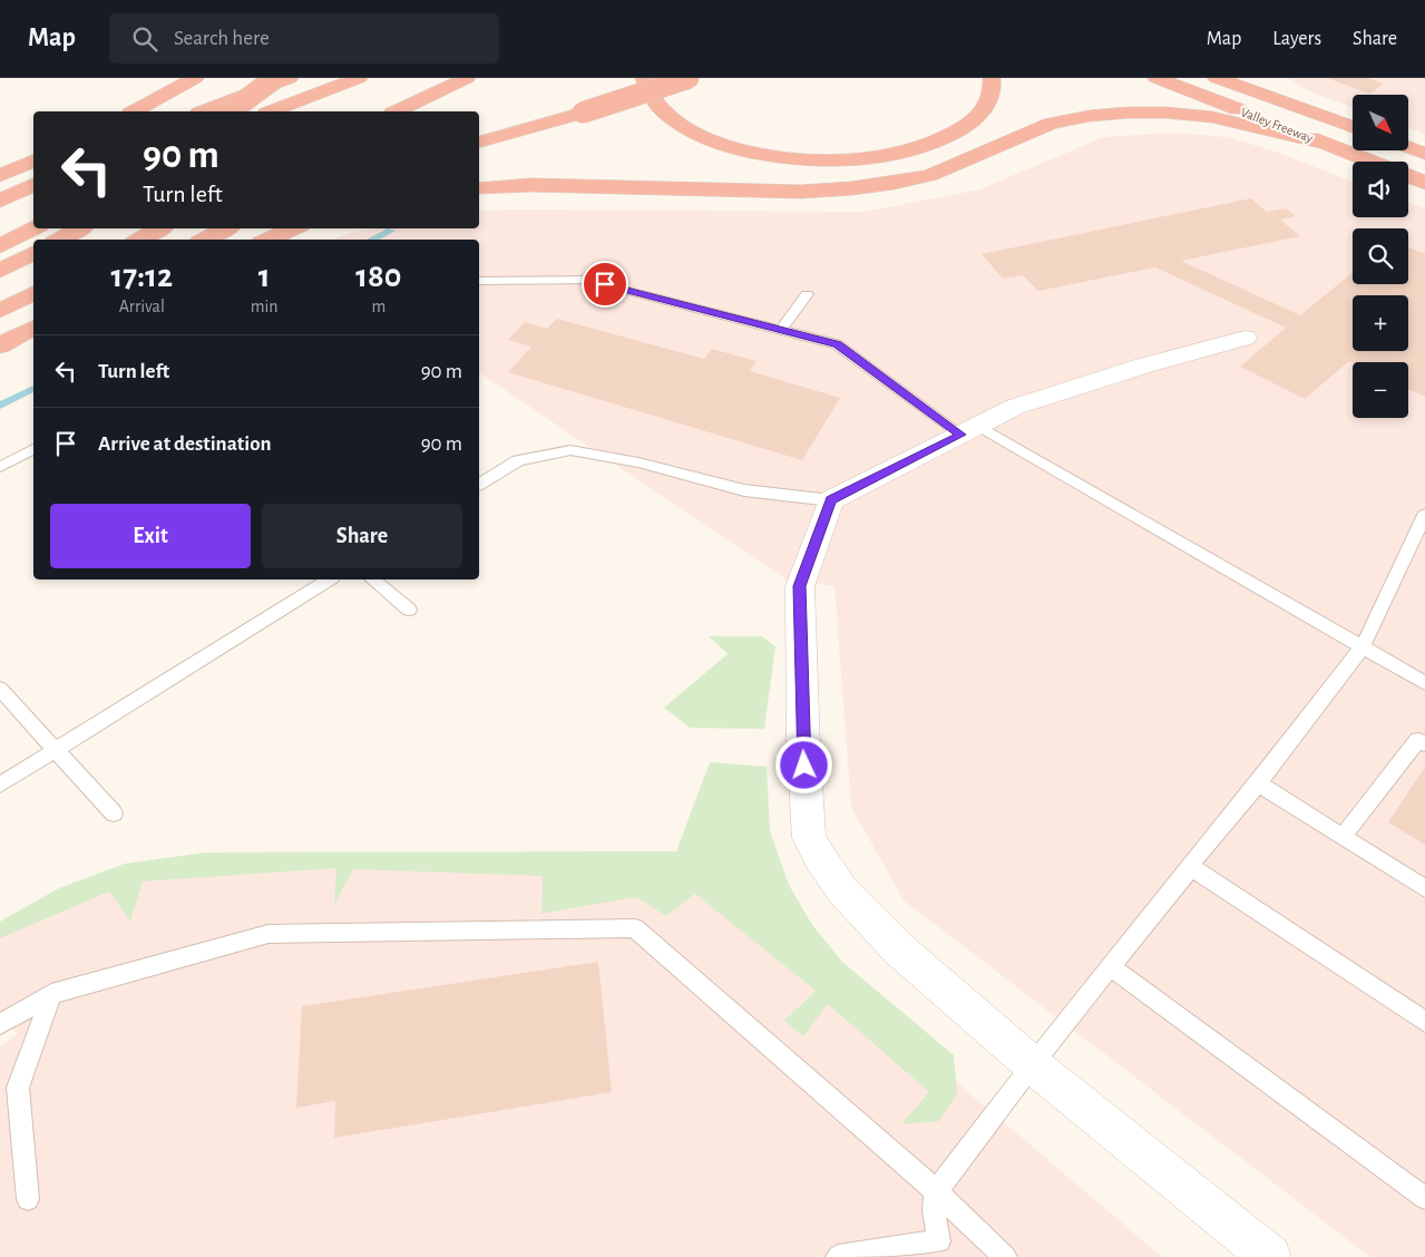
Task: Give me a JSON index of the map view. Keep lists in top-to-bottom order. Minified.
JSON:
{"streets":{"highway":["Valley Freeway"]},"north":"bottom right","page":{"header":"Map","search":"Search here","nav":["Map","Layers","Share"],"map_buttons":["+","−"],"turn":["90 m","Turn left"],"eta":["17:12","Arrival","1","min","180","m"],"list":[{"name":"Turn left","value":"90 m"},{"name":"Arrive at destination","value":"90 m"}],"buttons":["Exit","Share"]}}
